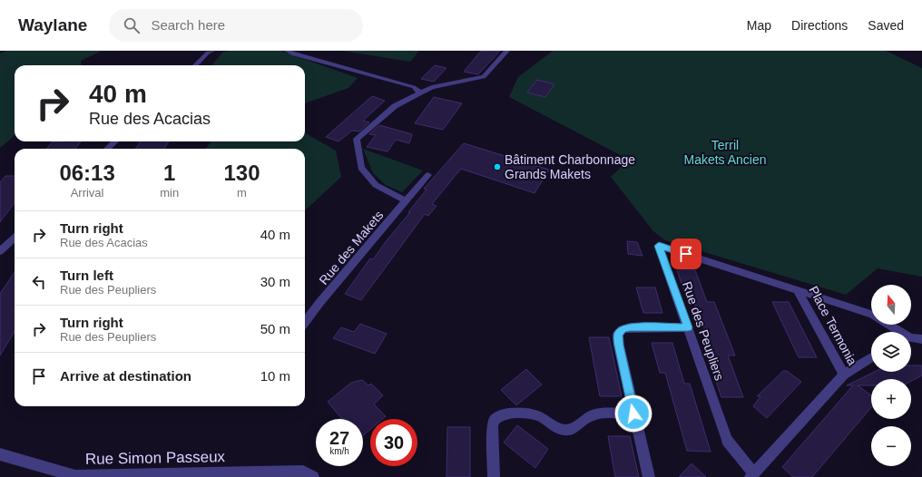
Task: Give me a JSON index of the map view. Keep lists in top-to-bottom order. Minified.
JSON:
{"streets":{"street":["Rue des Makets","Place Termonia","Rue des Peupliers","Rue Simon Passeux"]},"crossings":[["Place Termonia","Rue des Peupliers"]],"parks":["Terril Makets Ancien"],"places":["Bâtiment Charbonnage Grands Makets"],"north":"top","page":{"header":"Waylane","search":"Search here","nav":["Map","Directions","Saved"],"turn":["40 m","Rue des Acacias"],"eta":["06:13","Arrival","1","min","130","m"],"list":[{"name":"Turn right","note":"Rue des Acacias","value":"40 m"},{"name":"Turn left","note":"Rue des Peupliers","value":"30 m"},{"name":"Turn right","note":"Rue des Peupliers","value":"50 m"},{"name":"Arrive at destination","value":"10 m"}],"map_buttons":["+","−"],"speed":"27 km/h","limit":"30"}}
